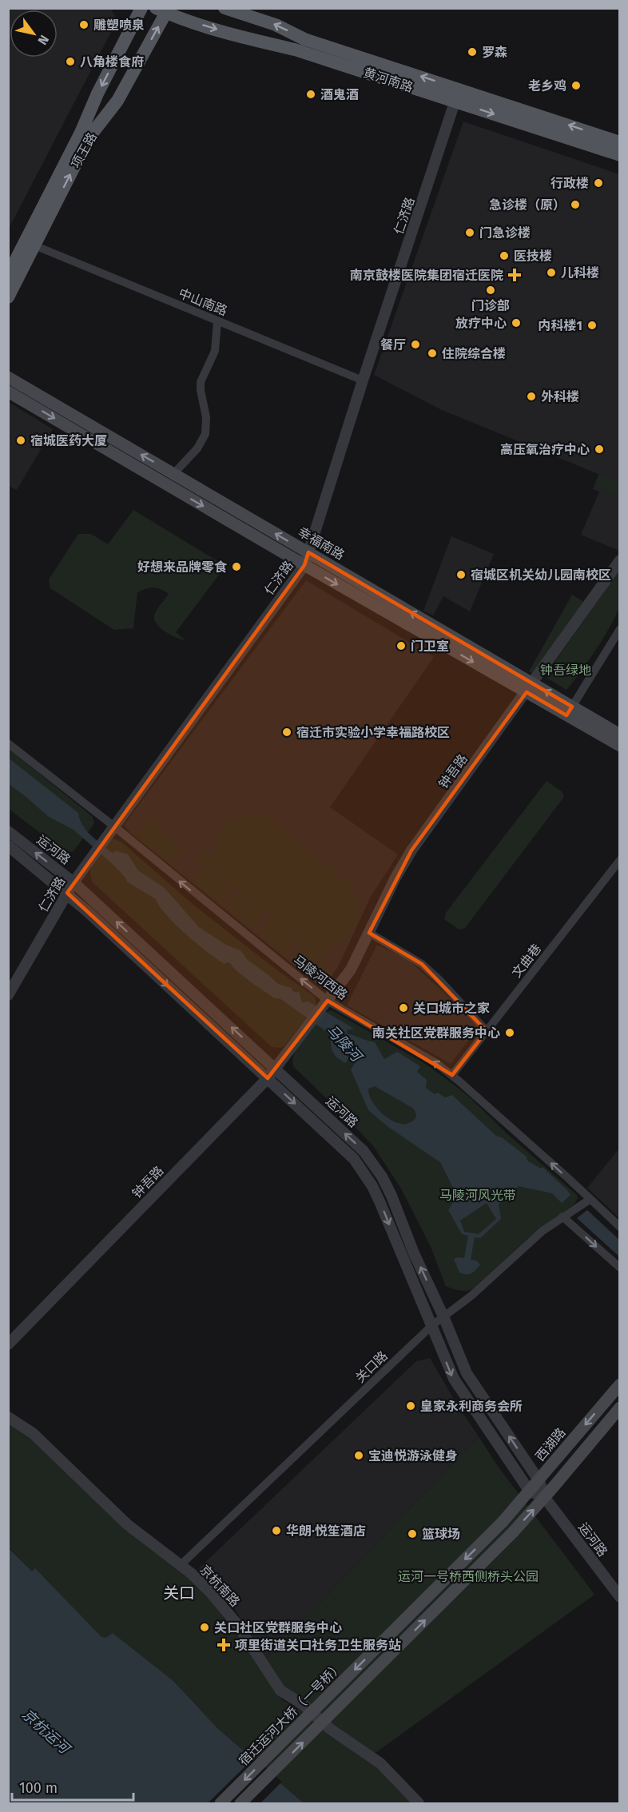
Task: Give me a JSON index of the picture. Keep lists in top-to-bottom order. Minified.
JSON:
{"streets":{"main road":["黄河南路","项王路","幸福南路","西湖路","宿迁运河大桥（一号桥）"],"street":["仁济路","中山南路","钟吾路","运河路","文曲巷","马陵河西路","关口路","京杭南路"]},"crossings":[["黄河南路","项王路"],["黄河南路","仁济路"],["项王路","中山南路"],["仁济路","中山南路"],["仁济路","幸福南路"],["仁济路","运河路"],["仁济路","马陵河西路"],["幸福南路","钟吾路"],["钟吾路","运河路"],["钟吾路","马陵河西路"],["运河路","关口路"],["运河路","西湖路"],["文曲巷","马陵河西路"],["马陵河西路","关口路"],["关口路","京杭南路"],["西湖路","宿迁运河大桥（一号桥）"]],"one_way":["马陵河西路"],"districts":["关口"],"water":["马陵河","京杭运河"],"parks":["钟吾绿地","马陵河风光带","运河一号桥西侧桥头公园"],"places":{"other":["雕塑喷泉","罗森","八角楼食府","老乡鸡","酒鬼酒","行政楼","急诊楼（原）","门急诊楼","医技楼","儿科楼","门诊部","放疗中心","内科楼1","餐厅","住院综合楼","外科楼","宿城医药大厦","高压氧治疗中心","好想来品牌零食","宿城区机关幼儿园南校区","门卫室","宿迁市实验小学幸福路校区","关口城市之家","南关社区党群服务中心","皇家永利商务会所","宝迪悦游泳健身","华朗·悦笙酒店","篮球场","关口社区党群服务中心"],"health":["南京鼓楼医院集团宿迁医院","项里街道关口社务卫生服务站"]},"scale_bar":"100 m","north":"bottom right"}
